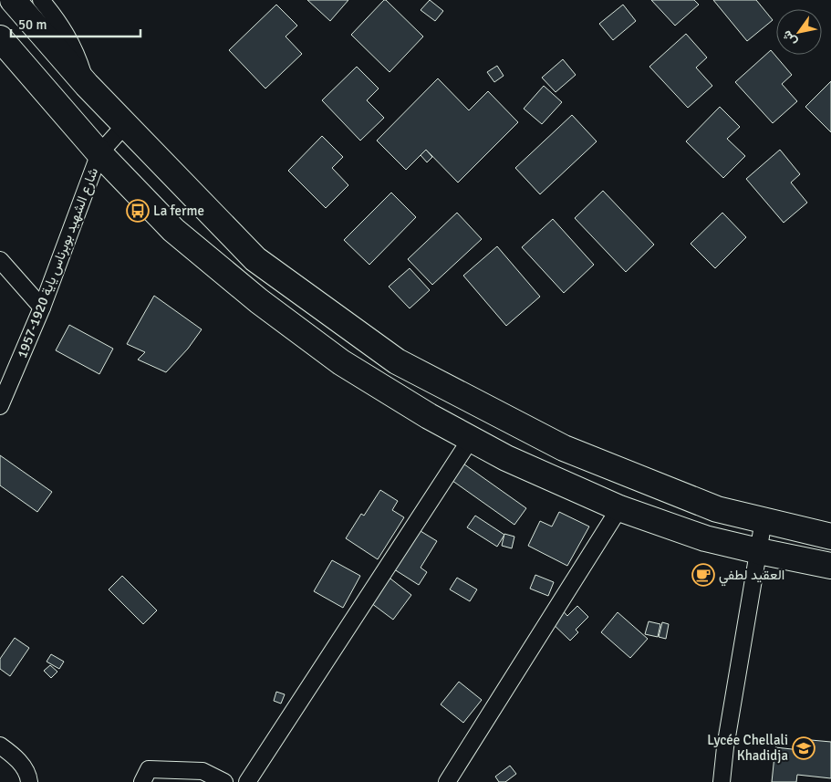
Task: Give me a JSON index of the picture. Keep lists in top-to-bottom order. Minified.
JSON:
{"streets":{"street":["شارع الشهيد بوبرناس ياية 1920-1957"]},"places":{"bus stop":["La ferme"],"cafe":["العقيد لطفي"],"school or university":["Lycée Chellali Khadidja"]},"scale_bar":"50 m","north":"bottom left"}
